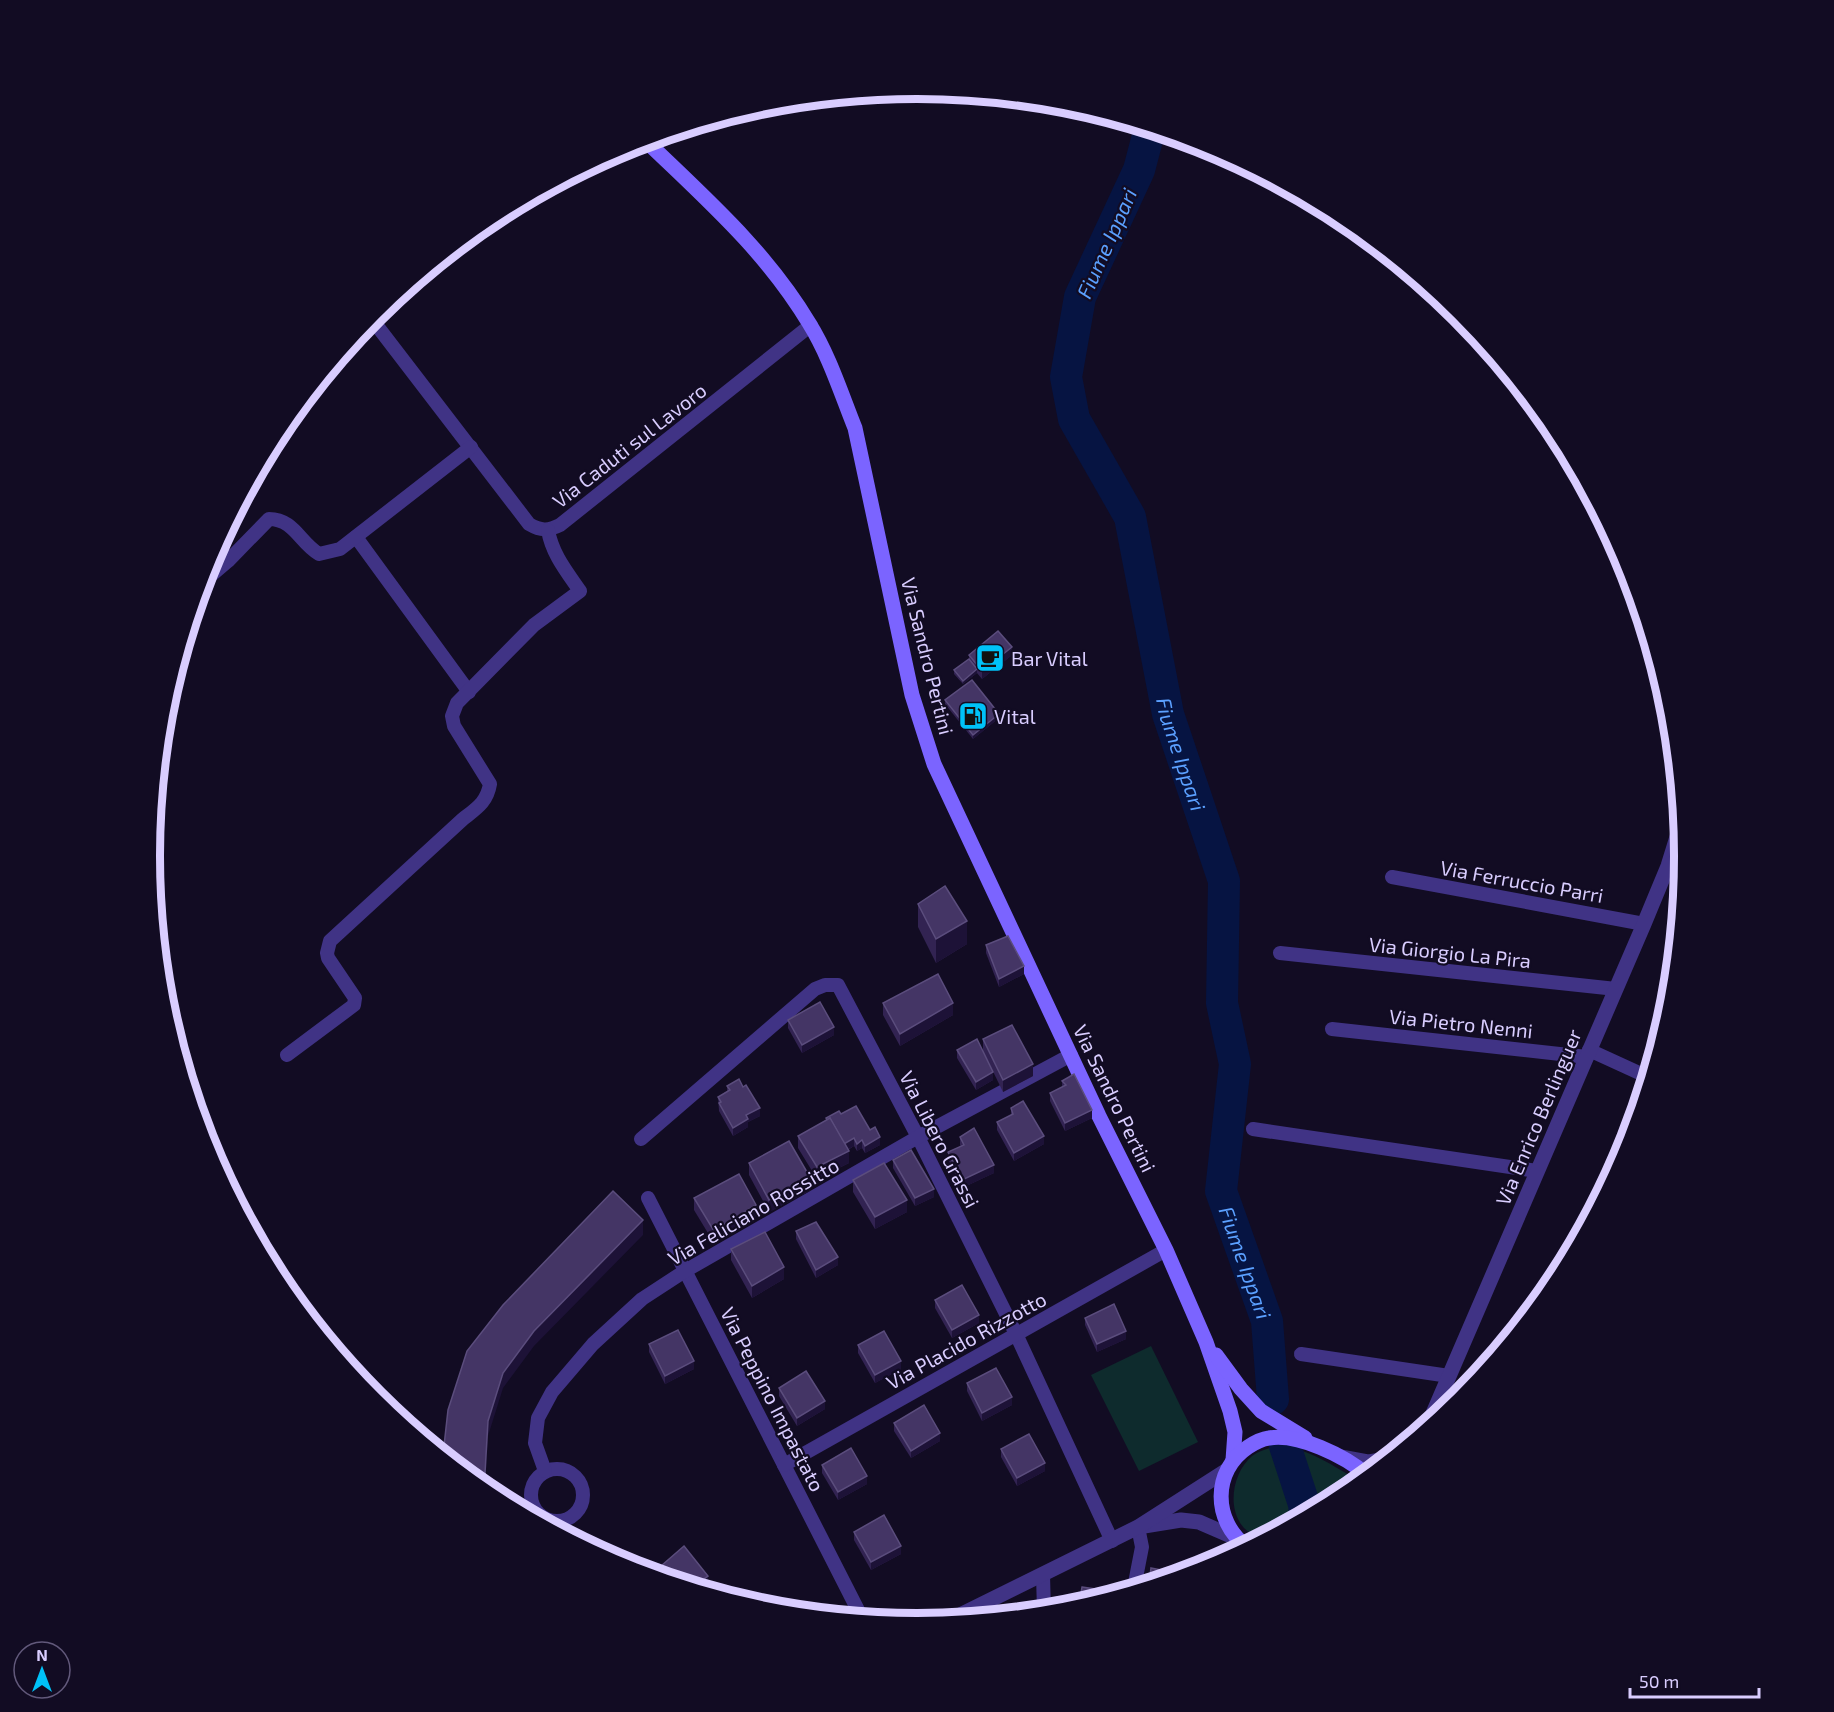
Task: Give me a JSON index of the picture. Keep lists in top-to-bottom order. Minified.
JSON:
{"streets":{"main road":["Via Sandro Pertini"],"street":["Via Caduti sul Lavoro","Via Ferruccio Parri","Via Giorgio La Pira","Via Pietro Nenni","Via Enrico Berlinguer","Via Libero Grassi","Via Feliciano Rossitto","Via Placido Rizzotto","Via Peppino Impastato"]},"crossings":[["Via Caduti sul Lavoro","Via Sandro Pertini"],["Via Sandro Pertini","Via Feliciano Rossitto"],["Via Sandro Pertini","Via Placido Rizzotto"],["Via Ferruccio Parri","Via Enrico Berlinguer"],["Via Giorgio La Pira","Via Enrico Berlinguer"],["Via Pietro Nenni","Via Enrico Berlinguer"],["Via Libero Grassi","Via Feliciano Rossitto"],["Via Libero Grassi","Via Placido Rizzotto"],["Via Feliciano Rossitto","Via Peppino Impastato"],["Via Placido Rizzotto","Via Peppino Impastato"]],"water":["Fiume Ippari"],"places":{"cafe":["Bar Vital"],"fuel station":["Vital"]},"scale_bar":"50 m","north":"top"}
